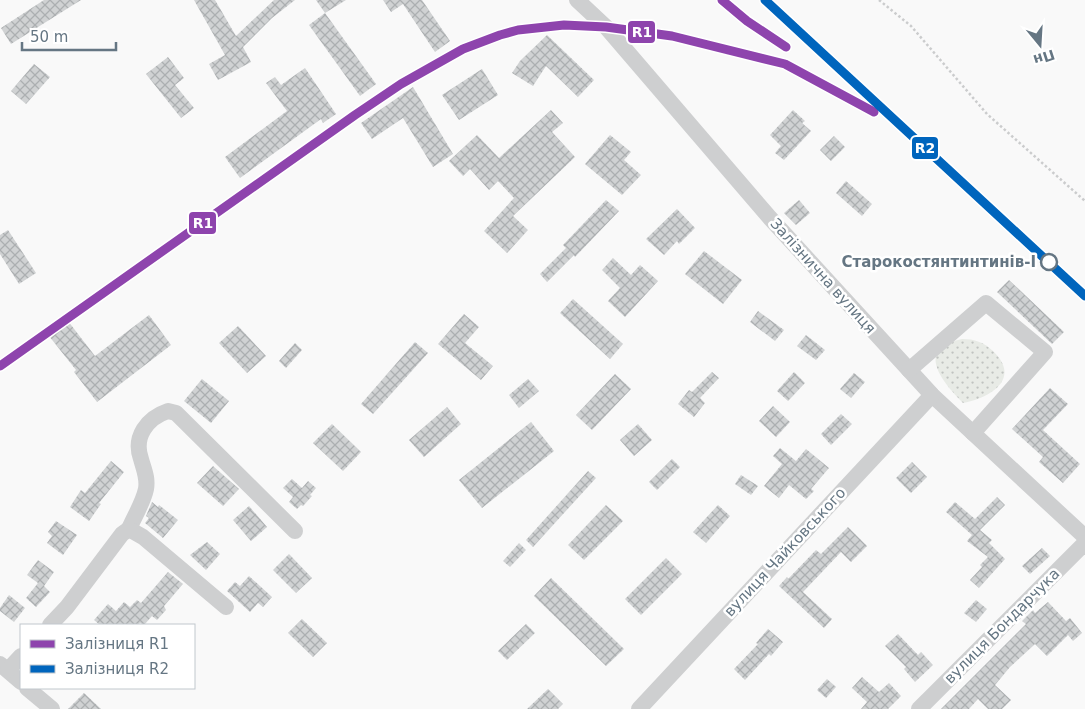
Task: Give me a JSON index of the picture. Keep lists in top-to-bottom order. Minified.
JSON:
{"streets":{"street":["Залізнична вулиця","вулиця Чайковського","вулиця Бондарчука"]},"crossings":[["Залізнична вулиця","вулиця Чайковського"]],"places":["Старокостянтинтинів-І"],"lines":["rail line R1","rail line R2"],"legend":["Залізниця R1","Залізниця R2"],"scale_bar":"50 m","north":"bottom"}
